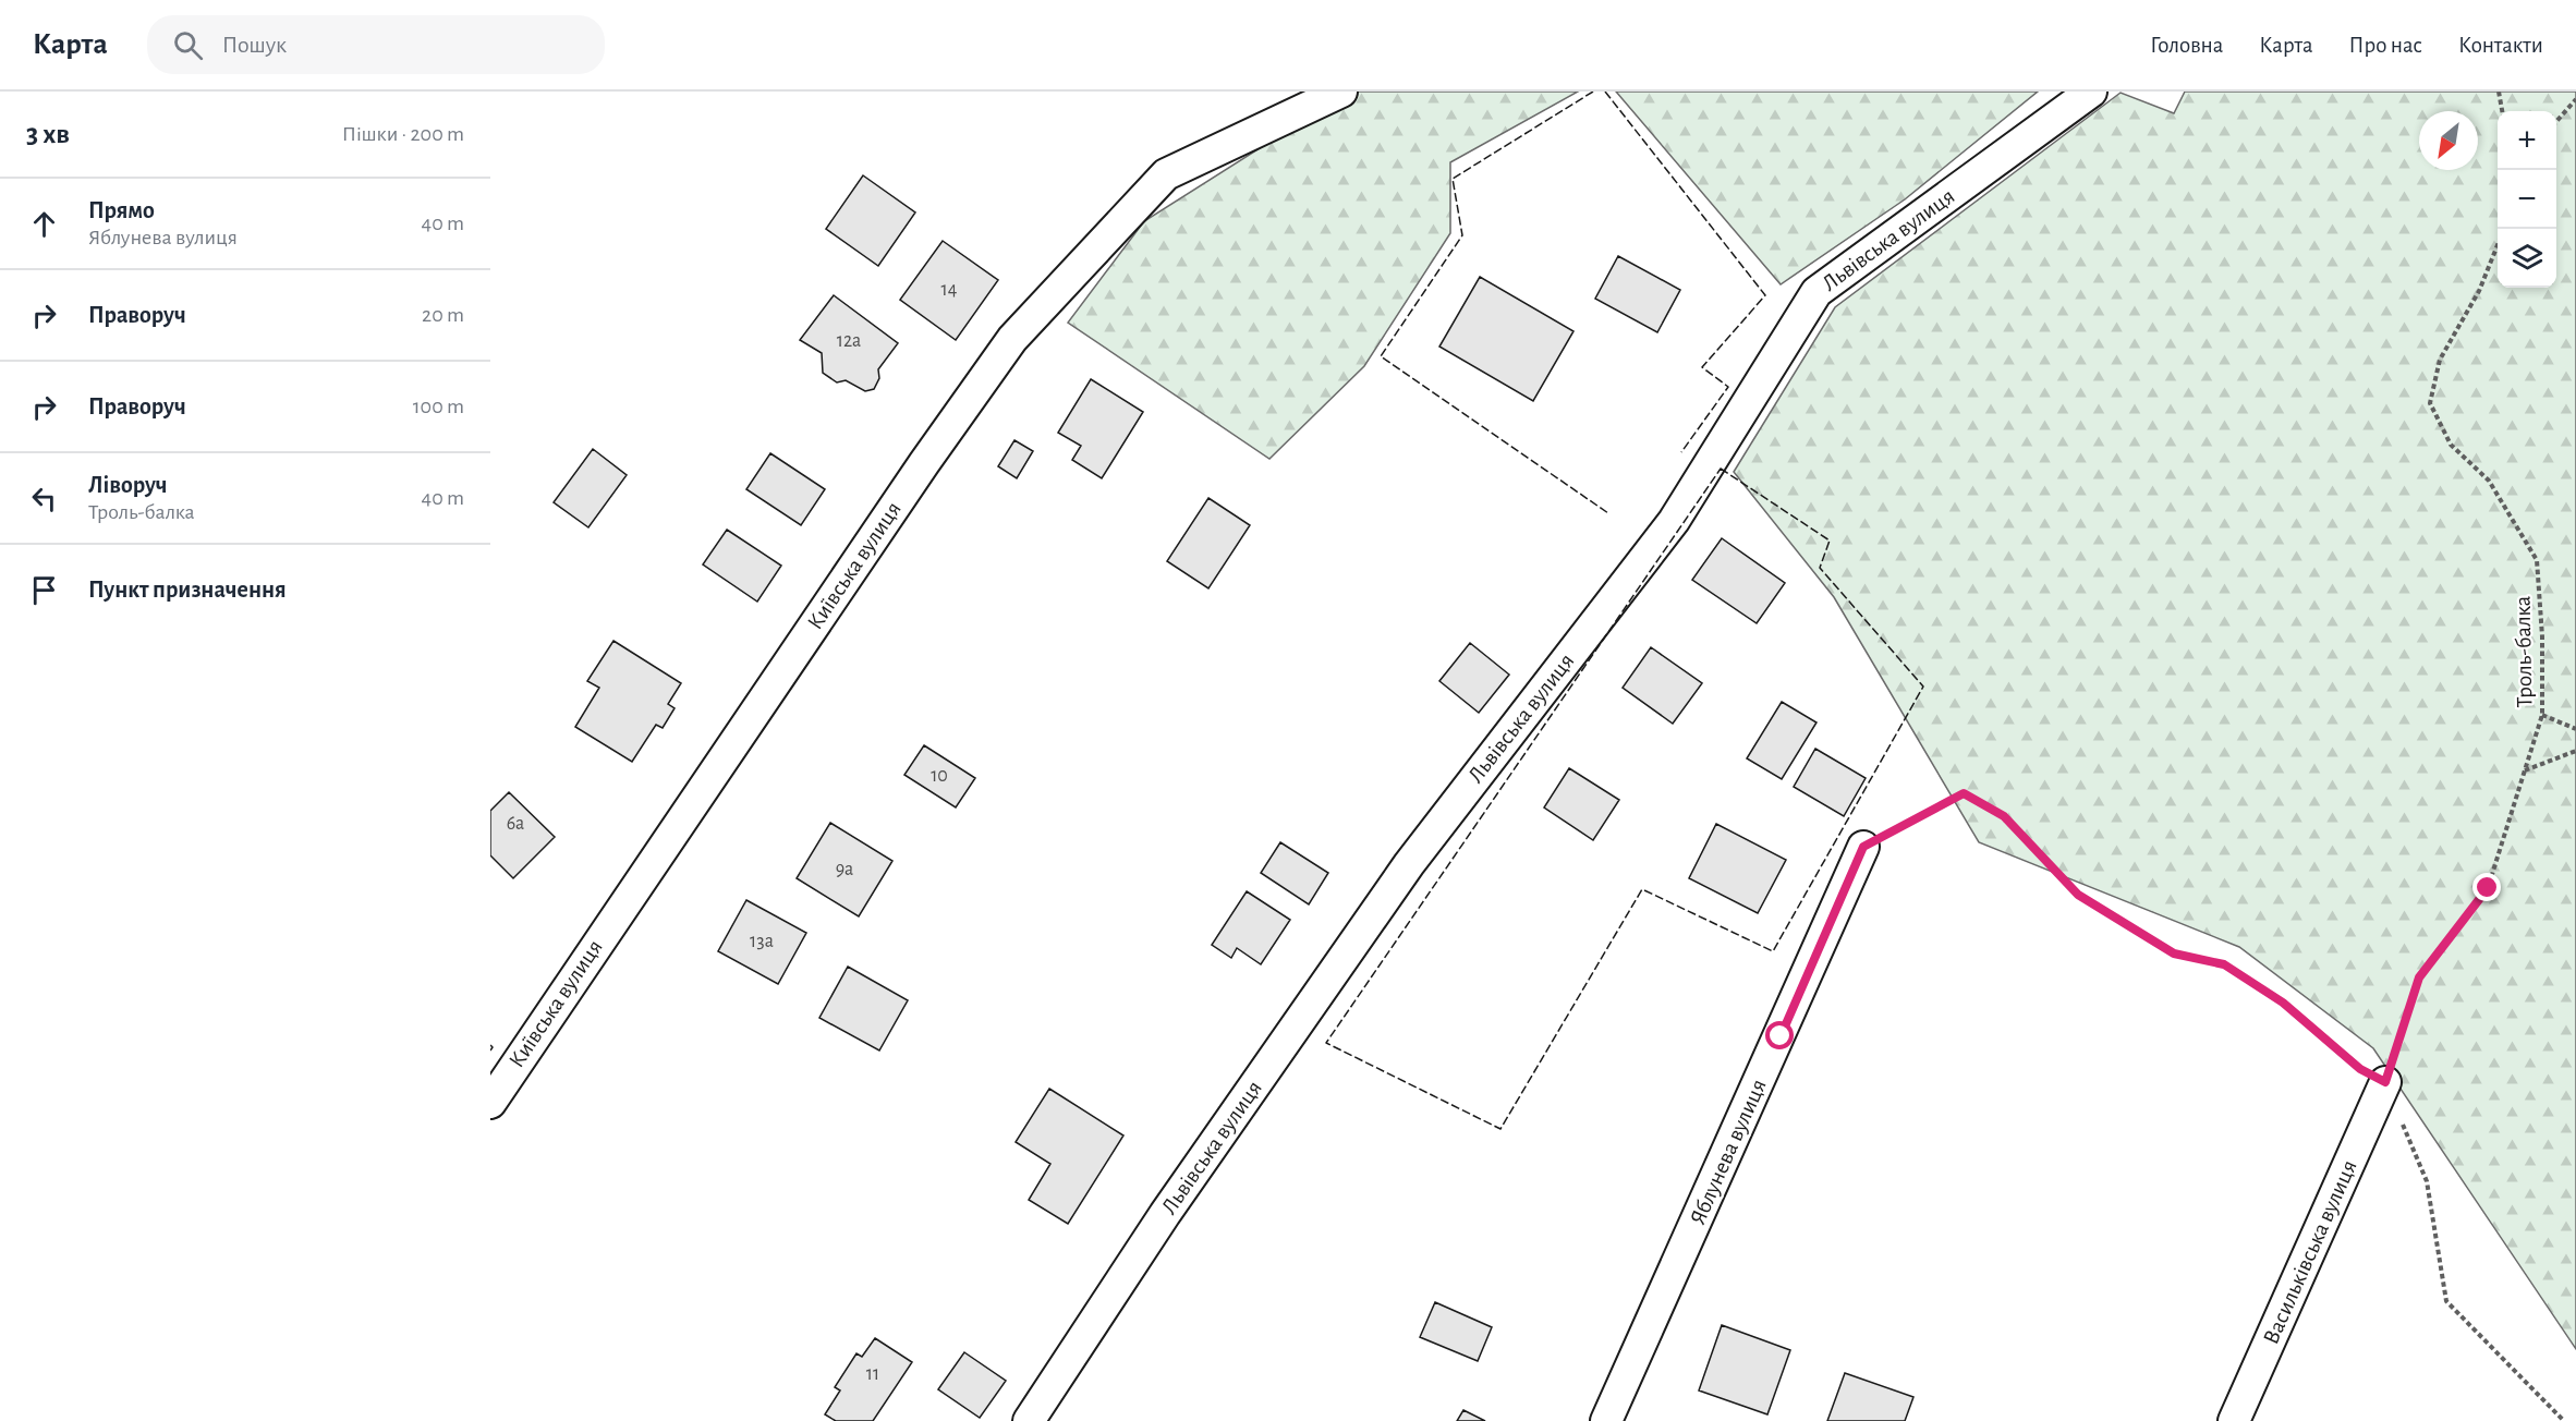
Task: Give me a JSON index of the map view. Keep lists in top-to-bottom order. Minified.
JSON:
{"streets":{"street":["Львівська вулиця","Київська вулиця","Яблунева вулиця","Васильківська вулиця"],"path":["Троль-балка"]},"crossings":[["Троль-балка","Васильківська вулиця"]],"house_numbers":["14","12а","10","6а","9а","13а","11"],"north":"bottom left","page":{"header":"Карта","search":"Пошук","nav":["Головна","Карта","Про нас","Контакти"],"heading":["3 хв","Пішки · 200 m"],"map_buttons":["+","−"],"list":[["Прямо","Яблунева вулиця","40 m"],["Праворуч","20 m"],["Праворуч","100 m"],["Ліворуч","Троль-балка","40 m"],"Пункт призначення"]}}
